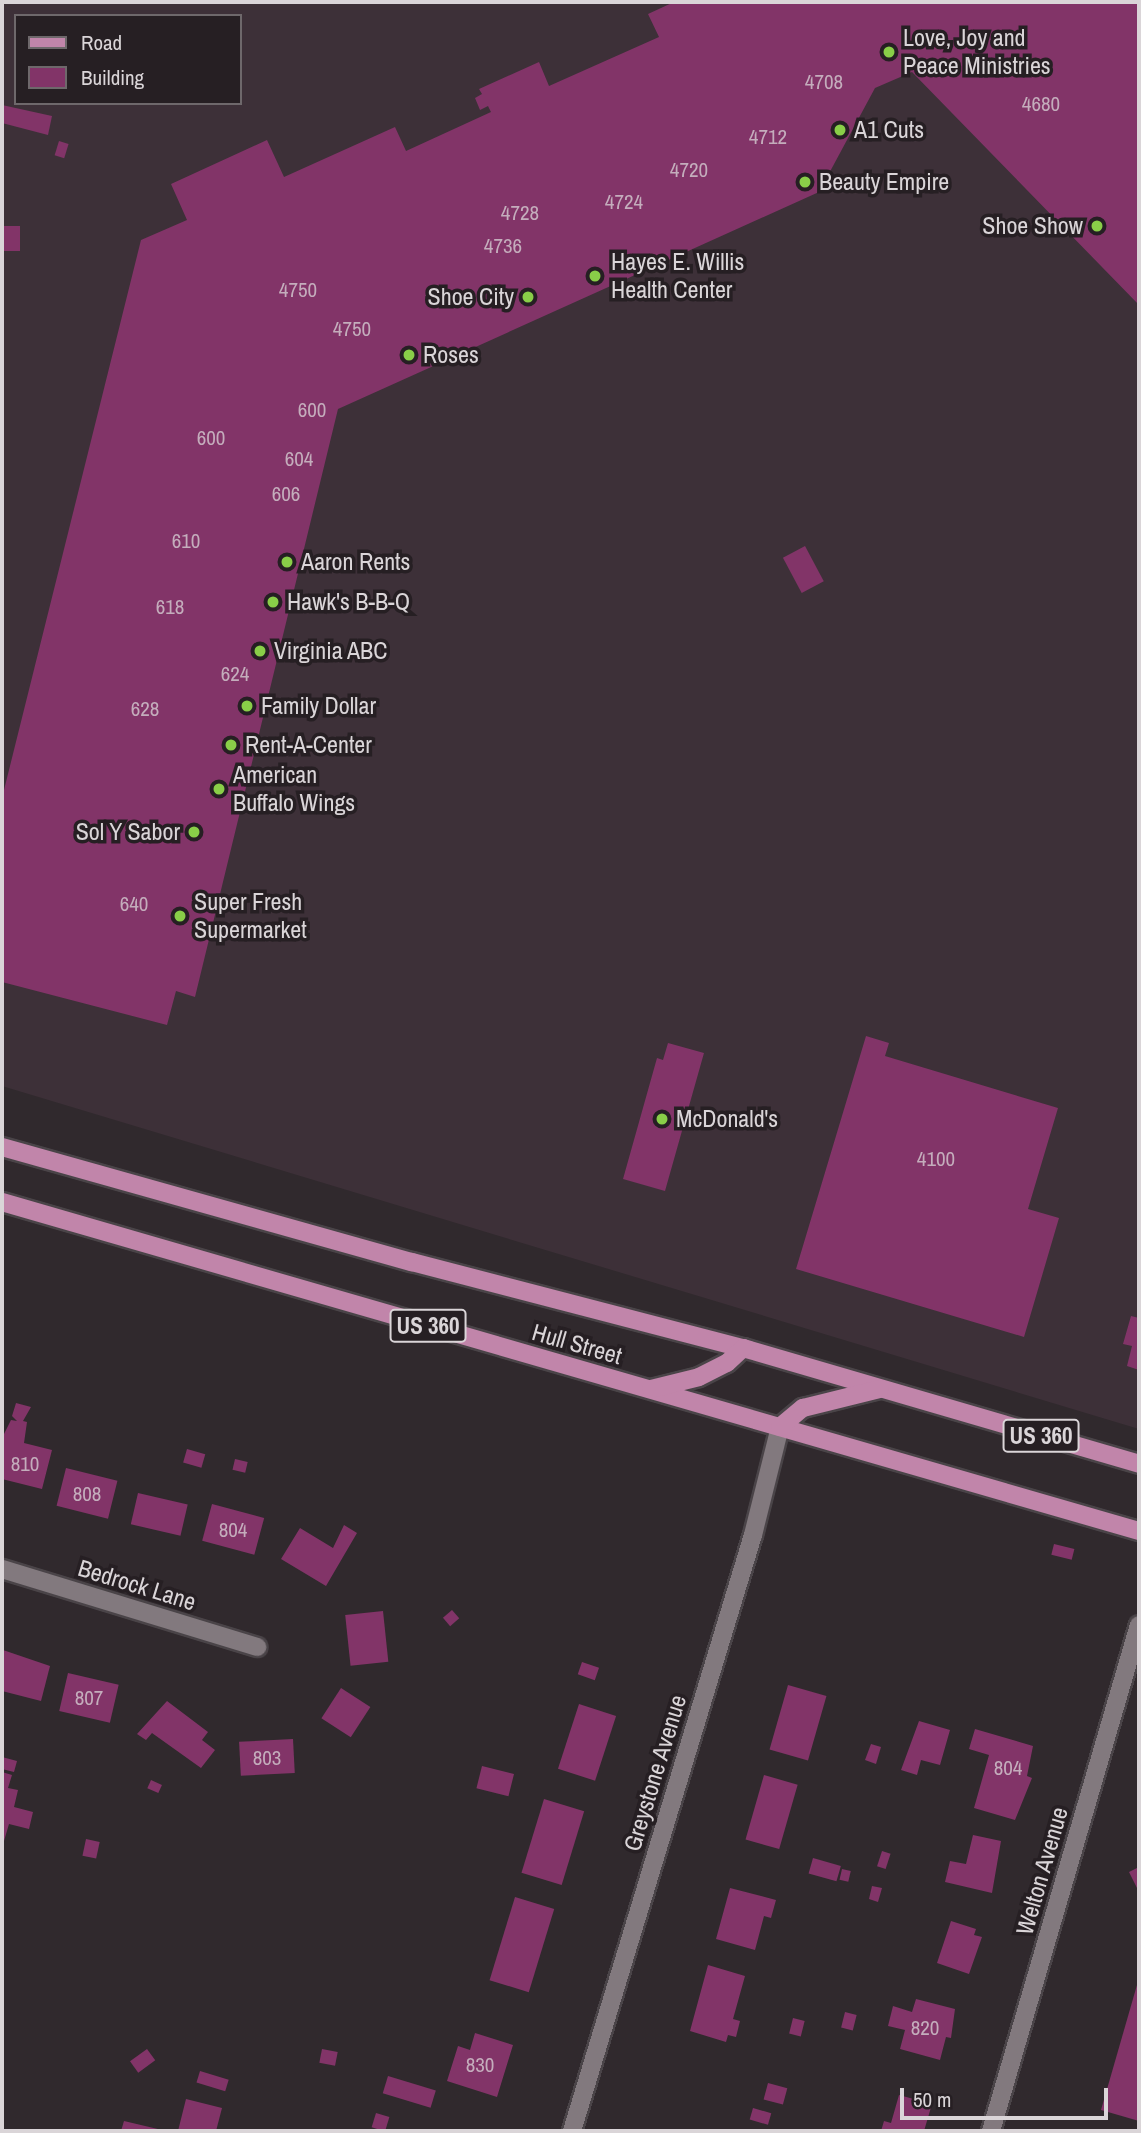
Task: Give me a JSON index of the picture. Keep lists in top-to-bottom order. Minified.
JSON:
{"streets":{"main road":["US 360","Hull Street"],"street":["Bedrock Lane","Greystone Avenue","Welton Avenue"]},"crossings":[["Hull Street","Greystone Avenue"]],"places":["Love, Joy and Peace Ministries","A1 Cuts","Beauty Empire","Shoe Show","Hayes E. Willis Health Center","Shoe City","Roses","Aaron Rents","Hawk's B-B-Q","Virginia ABC","Family Dollar","Rent-A-Center","American Buffalo Wings","Sol Y Sabor","Super Fresh Supermarket","McDonald's"],"house_numbers":["4708","4680","4712","4720","4724","4728","4736","4750","4750","600","600","604","606","610","618","624","628","640","4100","810","808","804","807","803","804","820","830"],"legend":["Road","Building"],"scale_bar":"50 m"}
